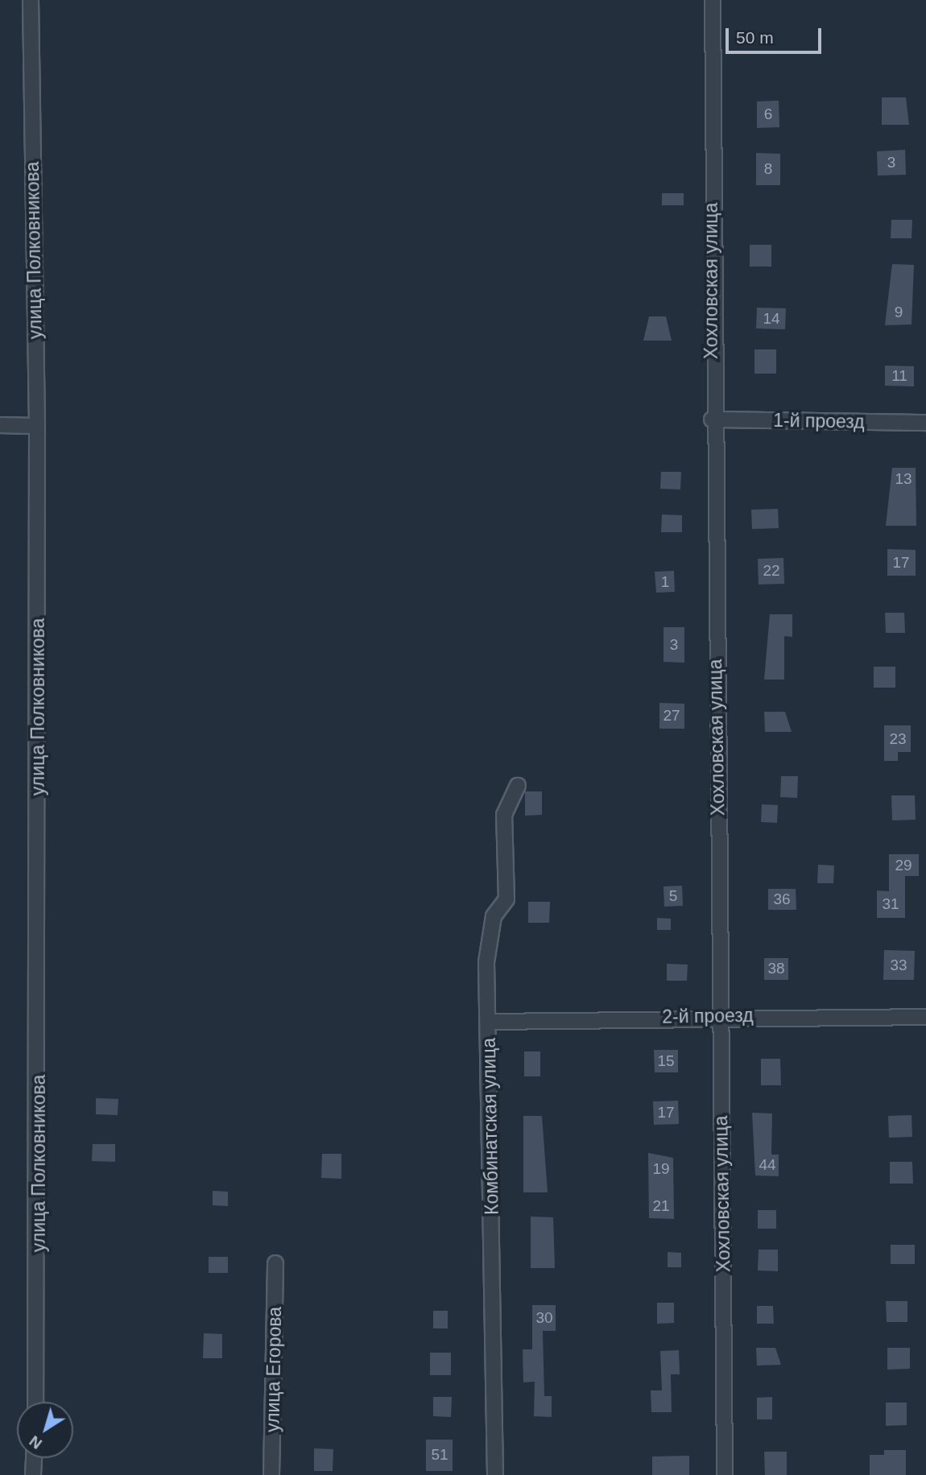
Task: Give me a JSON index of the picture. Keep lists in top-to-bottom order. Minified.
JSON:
{"streets":{"street":["улица Полковникова","Хохловская улица","1-й проезд","2-й проезд","Комбинатская улица","улица Егорова"]},"crossings":[["Хохловская улица","1-й проезд"],["Хохловская улица","2-й проезд"],["2-й проезд","Комбинатская улица"]],"house_numbers":["6","3","8","9","14","11","13","17","22","1","3","27","23","29","5","36","31","33","38","15","17","44","19","21","30","51"],"scale_bar":"50 m","north":"bottom left"}
